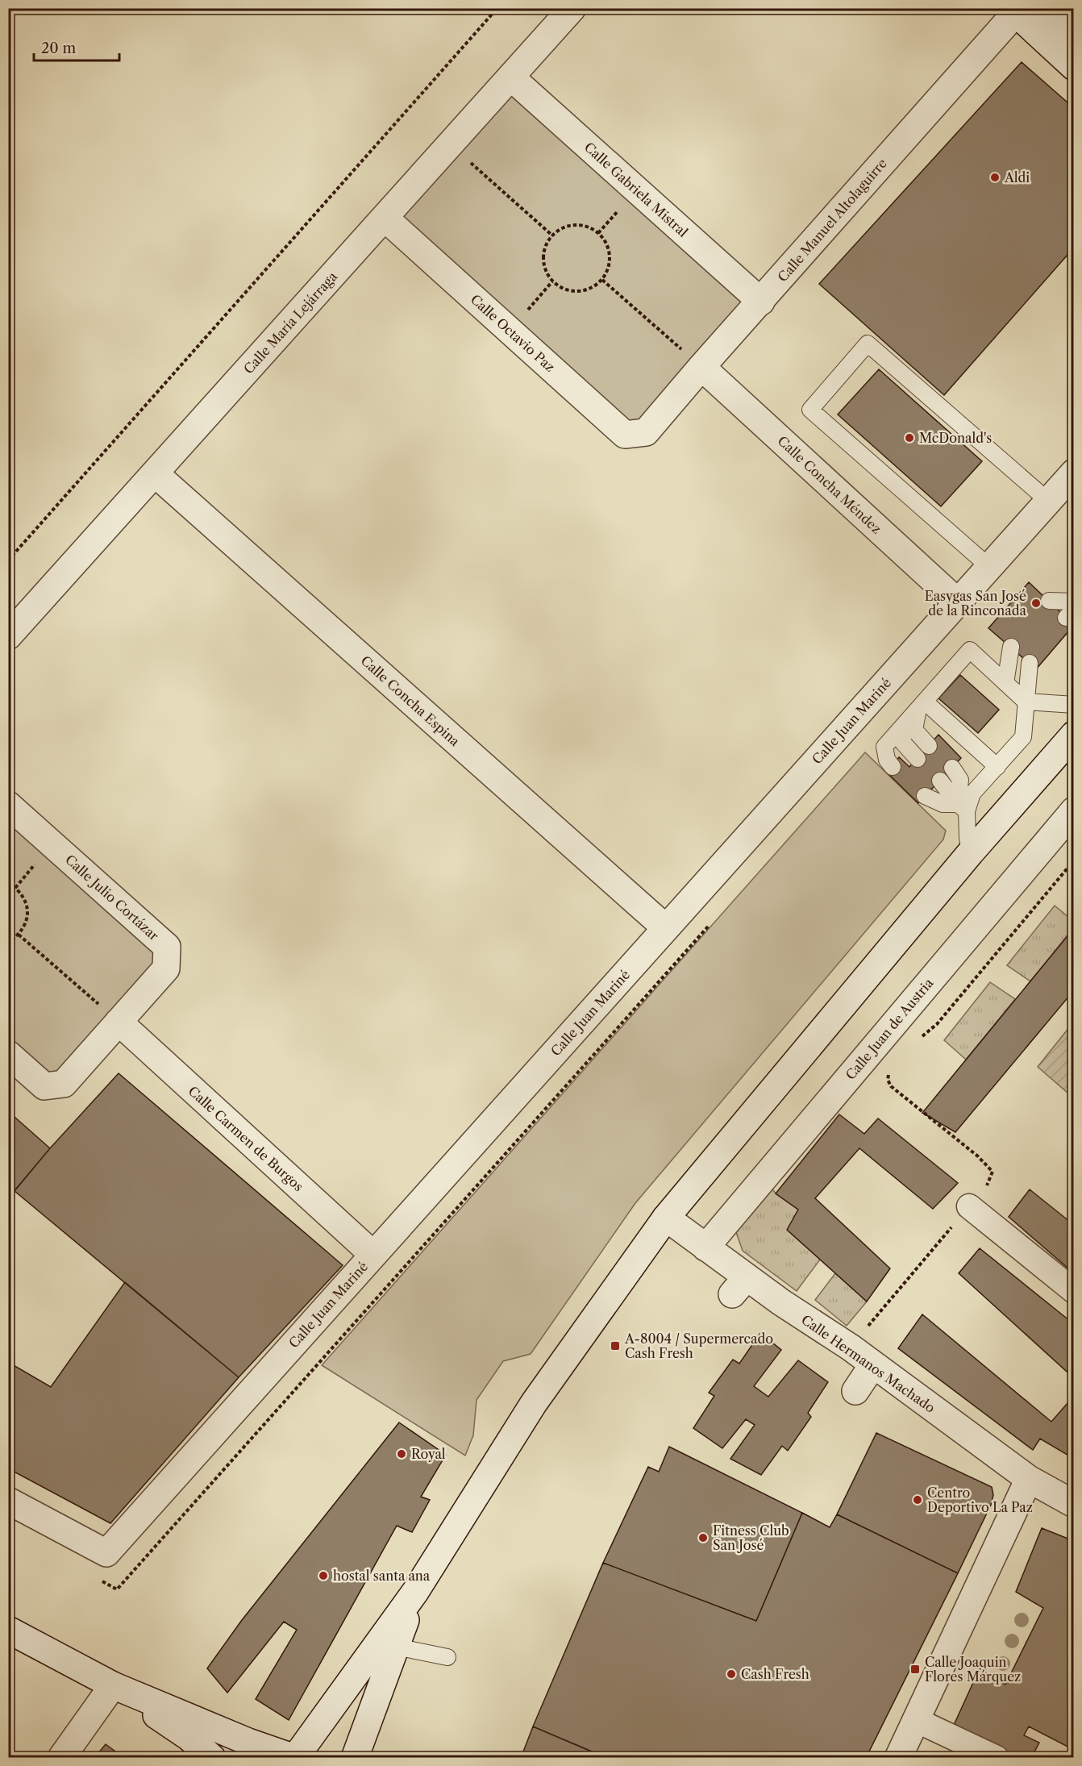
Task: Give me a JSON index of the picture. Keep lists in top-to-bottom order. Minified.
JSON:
{"streets":{"street":["Calle Gabriela Mistral","Calle Manuel Altolaguirre","Calle María Lejárraga","Calle Octavio Paz","Calle Concha Méndez","Calle Concha Espina","Calle Juan Mariné","Calle Julio Cortázar","Calle Juan de Austria","Calle Carmen de Burgos","Calle Hermanos Machado"]},"crossings":[["Calle Gabriela Mistral","Calle Manuel Altolaguirre"],["Calle Gabriela Mistral","Calle María Lejárraga"],["Calle Manuel Altolaguirre","Calle Octavio Paz"],["Calle Manuel Altolaguirre","Calle Concha Méndez"],["Calle María Lejárraga","Calle Octavio Paz"],["Calle María Lejárraga","Calle Concha Espina"],["Calle Concha Méndez","Calle Juan Mariné"],["Calle Concha Espina","Calle Juan Mariné"],["Calle Juan Mariné","Calle Carmen de Burgos"],["Calle Julio Cortázar","Calle Carmen de Burgos"],["Calle Juan de Austria","Calle Hermanos Machado"]],"places":{"other":["Aldi","McDonald's","Easygas San José de la Rinconada","Royal","Centro Deportivo La Paz","Fitness Club San José","hostal santa ana","Cash Fresh"],"transit":["A-8004 / Supermercado Cash Fresh","Calle Joaquin Flores Márquez"]},"scale_bar":"20 m"}
